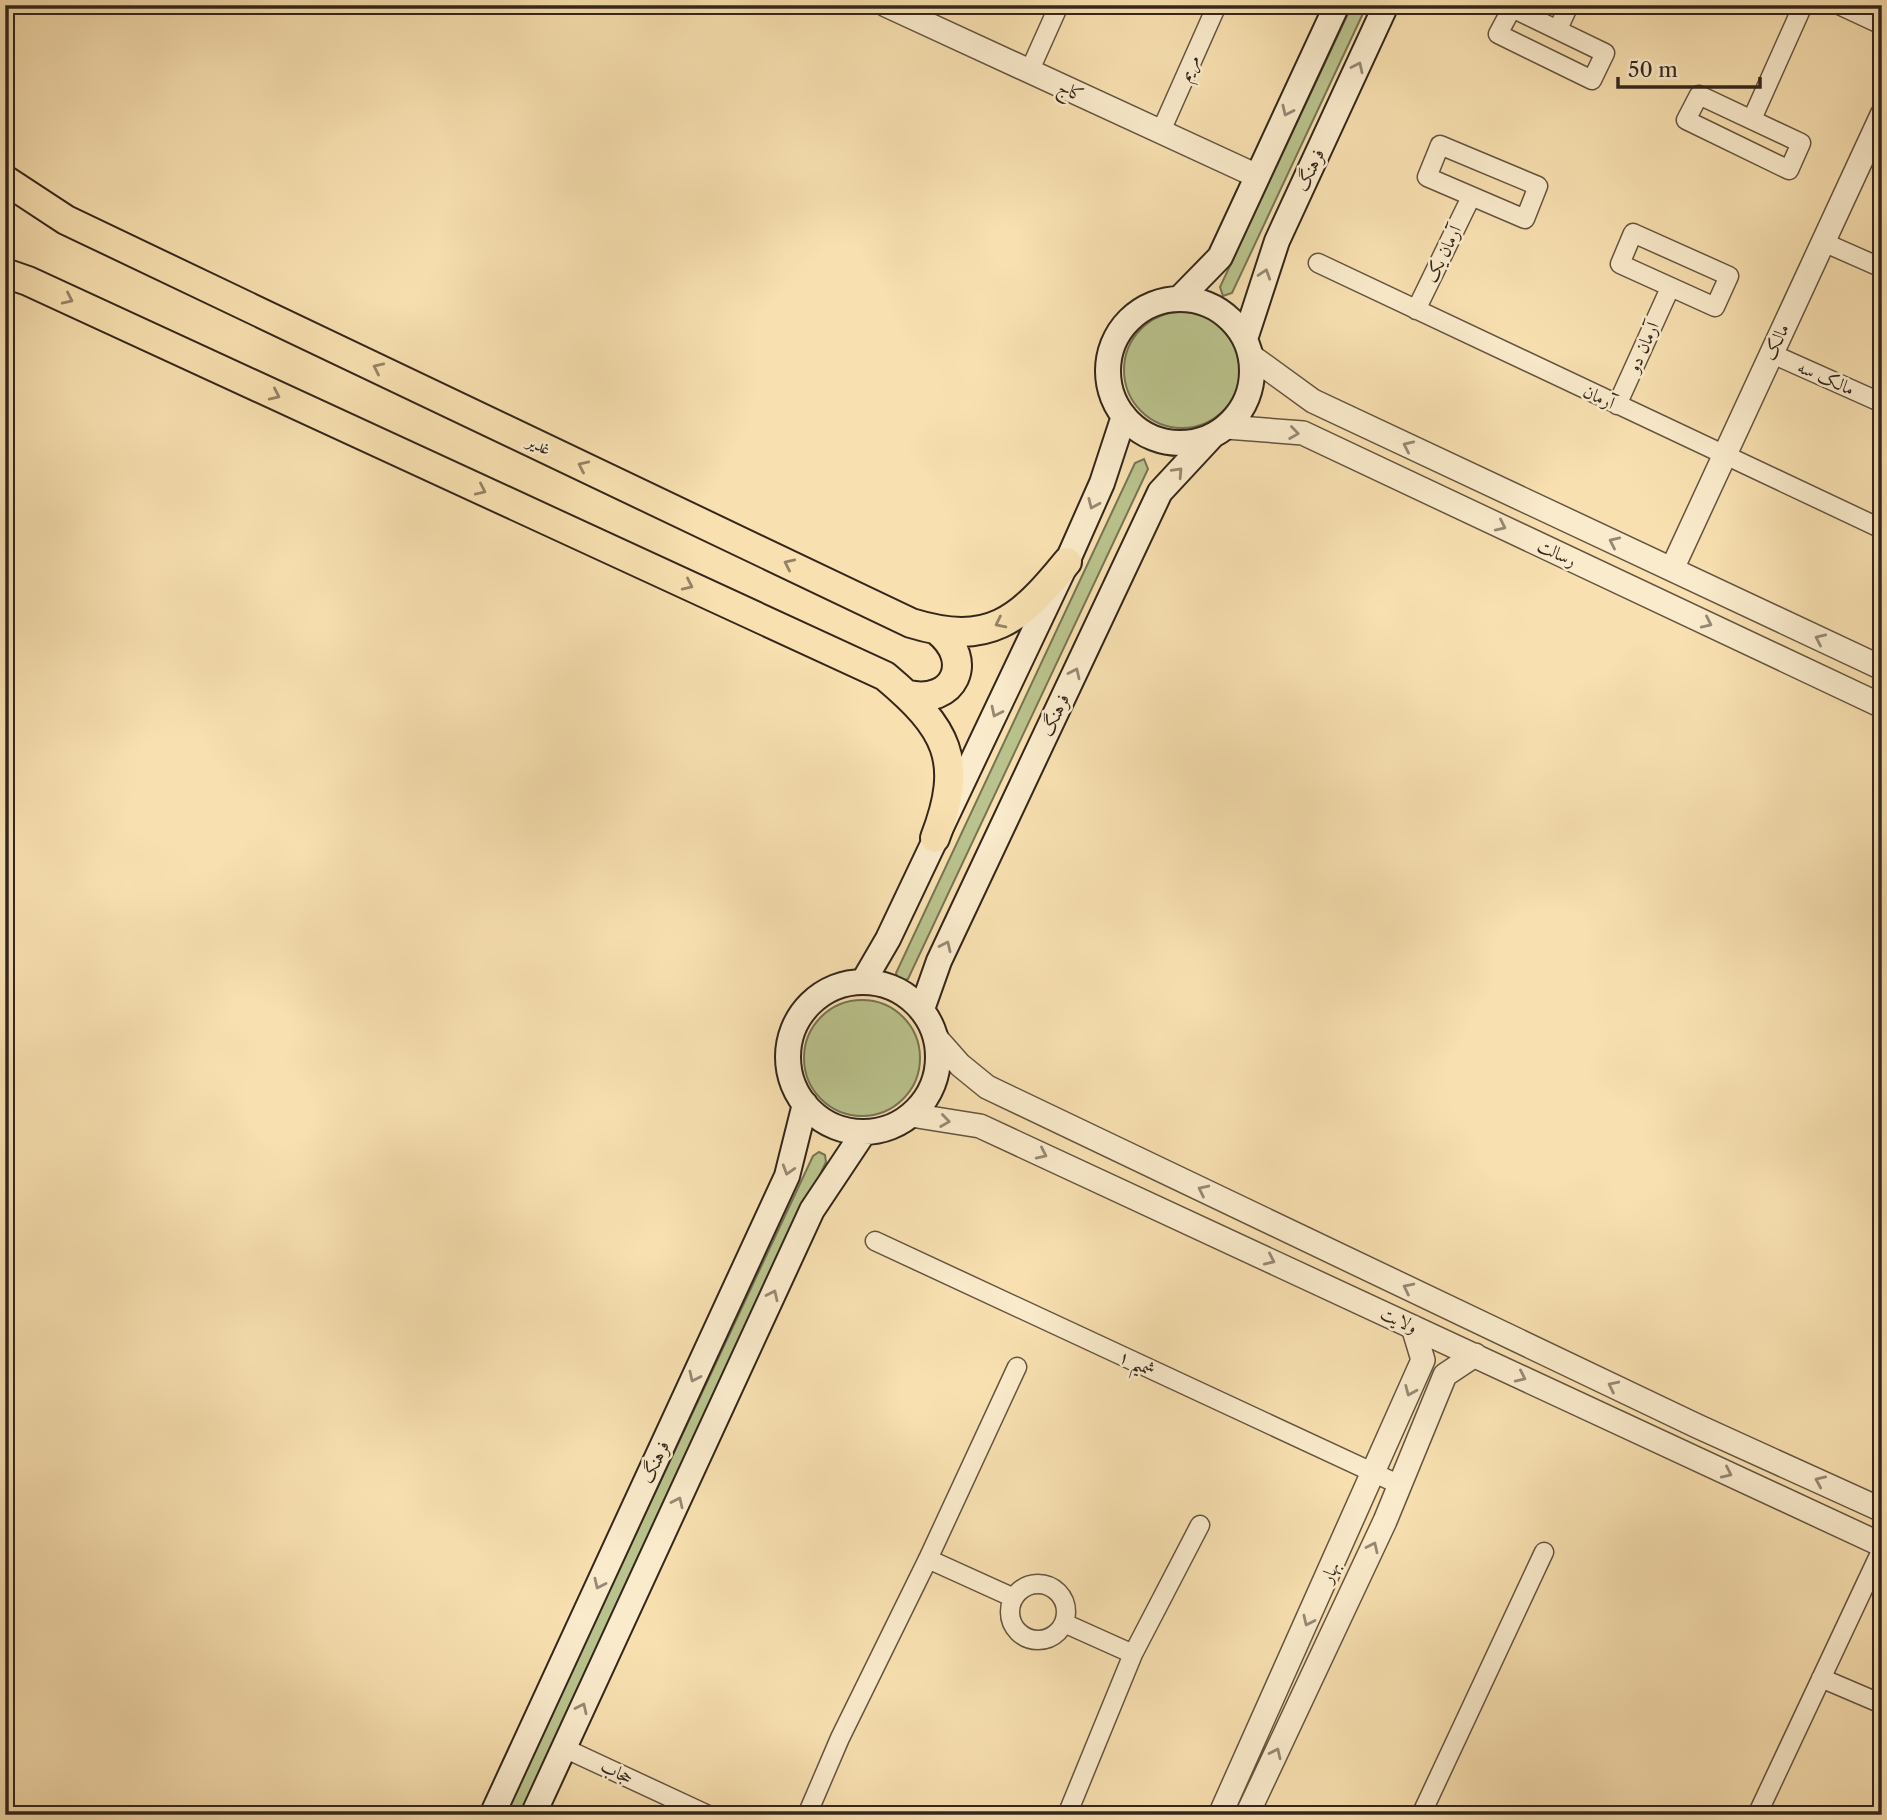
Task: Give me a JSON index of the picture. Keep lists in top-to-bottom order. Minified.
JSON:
{"streets":{"main road":["فرهنگ","غدیر"],"street":["مریم","کاج","آرمان یک","مالک","آرمان دو","مالک سه","آرمان","رسالت","ولایت","شمیم ۱","بهار","حجاب"]},"crossings":[["مریم","کاج"],["فرهنگ","رسالت"],["فرهنگ","ولایت"],["آرمان یک","آرمان"],["مالک","مالک سه"],["مالک","آرمان"],["مالک","رسالت"],["آرمان دو","آرمان"],["ولایت","بهار"],["شمیم ۱","بهار"]],"scale_bar":"50 m"}
